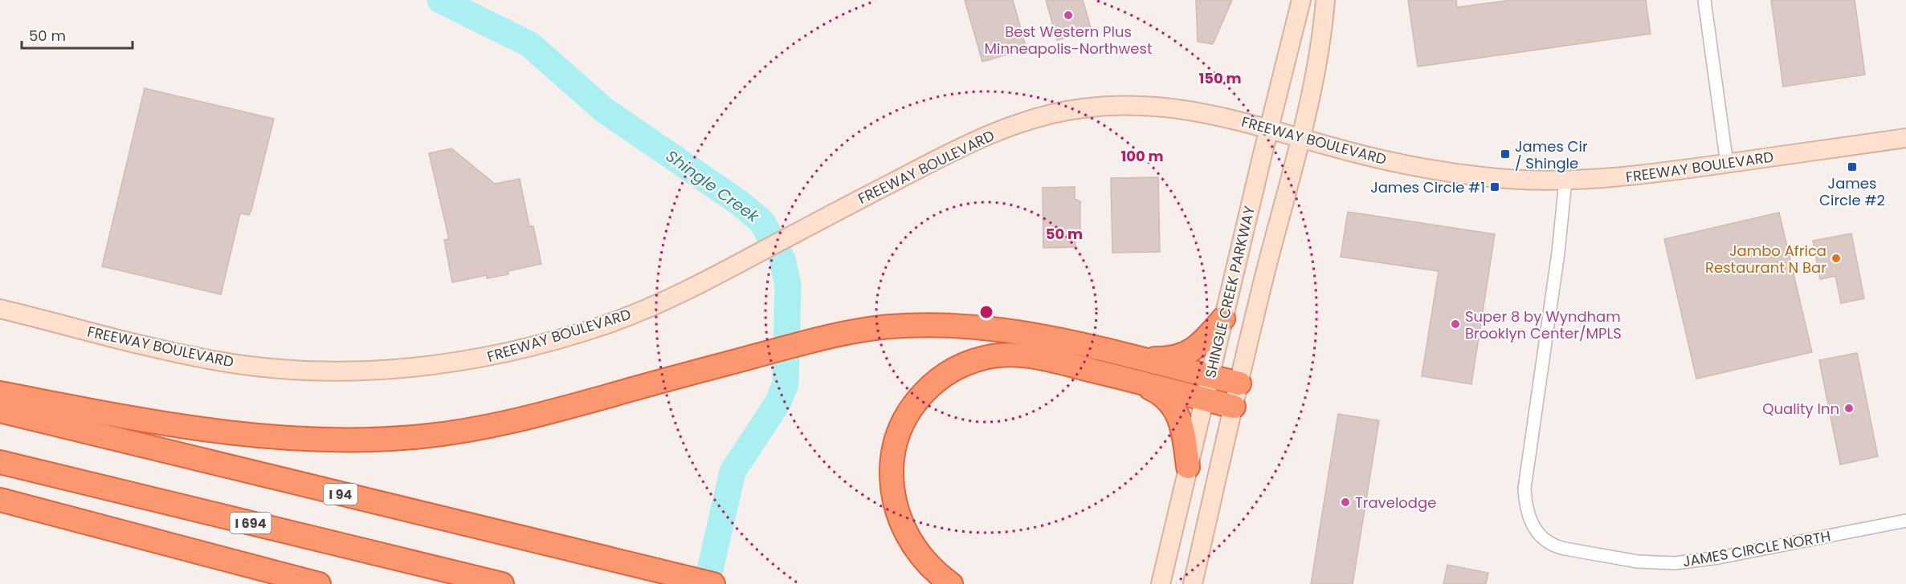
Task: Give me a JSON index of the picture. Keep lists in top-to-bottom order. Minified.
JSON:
{"streets":{"highway":["I 94","I 694"],"street":["FREEWAY BOULEVARD","SHINGLE CREEK PARKWAY","JAMES CIRCLE NORTH"]},"crossings":[["FREEWAY BOULEVARD","SHINGLE CREEK PARKWAY"],["FREEWAY BOULEVARD","JAMES CIRCLE NORTH"]],"water":["Shingle Creek"],"places":{"other":["Best Western Plus Minneapolis-Northwest","Jambo Africa Restaurant N Bar","Super 8 by Wyndham Brooklyn Center/MPLS","Quality Inn","Travelodge"],"transit":["James Cir / Shingle","James Circle #2","James Circle #1"]},"scale_bar":"50 m","rings":["150 m","100 m","50 m"]}
